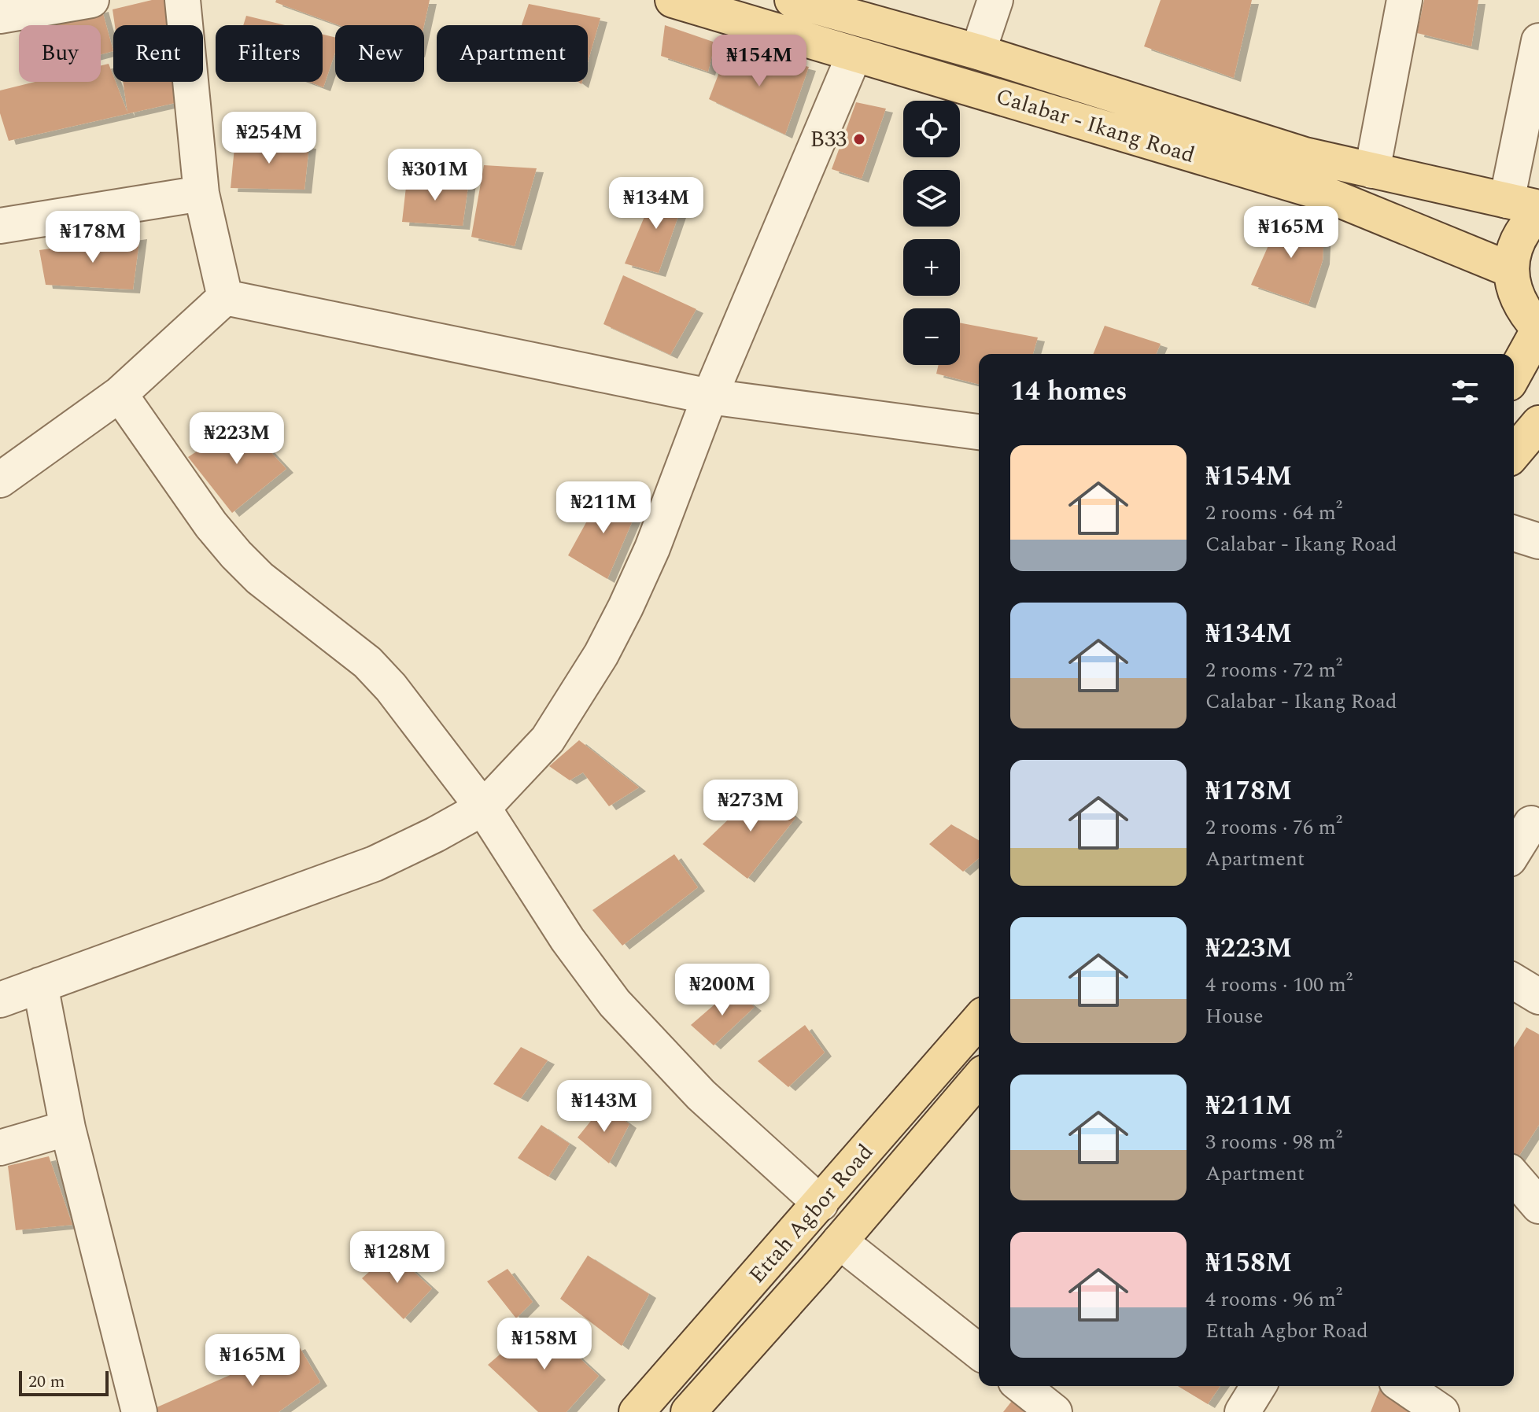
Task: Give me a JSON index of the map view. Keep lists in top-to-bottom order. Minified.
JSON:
{"streets":{"main road":["Calabar - Ikang Road","Ettah Agbor Road"]},"places":["B33"],"scale_bar":"20 m","page":{"chip":["Buy","Rent","Filters","New","Apartment"],"price":["₦154M","₦254M","₦301M","₦134M","₦165M","₦178M","₦223M","₦211M","₦273M","₦200M","₦143M","₦128M","₦158M","₦165M"],"map_buttons":["+","−"],"heading":"14 homes","list":[{"name":"₦154M","note":"2 rooms · 64 m² · Calabar - Ikang Road"},{"name":"₦134M","note":"2 rooms · 72 m² · Calabar - Ikang Road"},{"name":"₦178M","note":"2 rooms · 76 m² · Apartment"},{"name":"₦223M","note":"4 rooms · 100 m² · House"},{"name":"₦211M","note":"3 rooms · 98 m² · Apartment"},{"name":"₦158M","note":"4 rooms · 96 m² · Ettah Agbor Road"}],"scale":"20 m"}}
